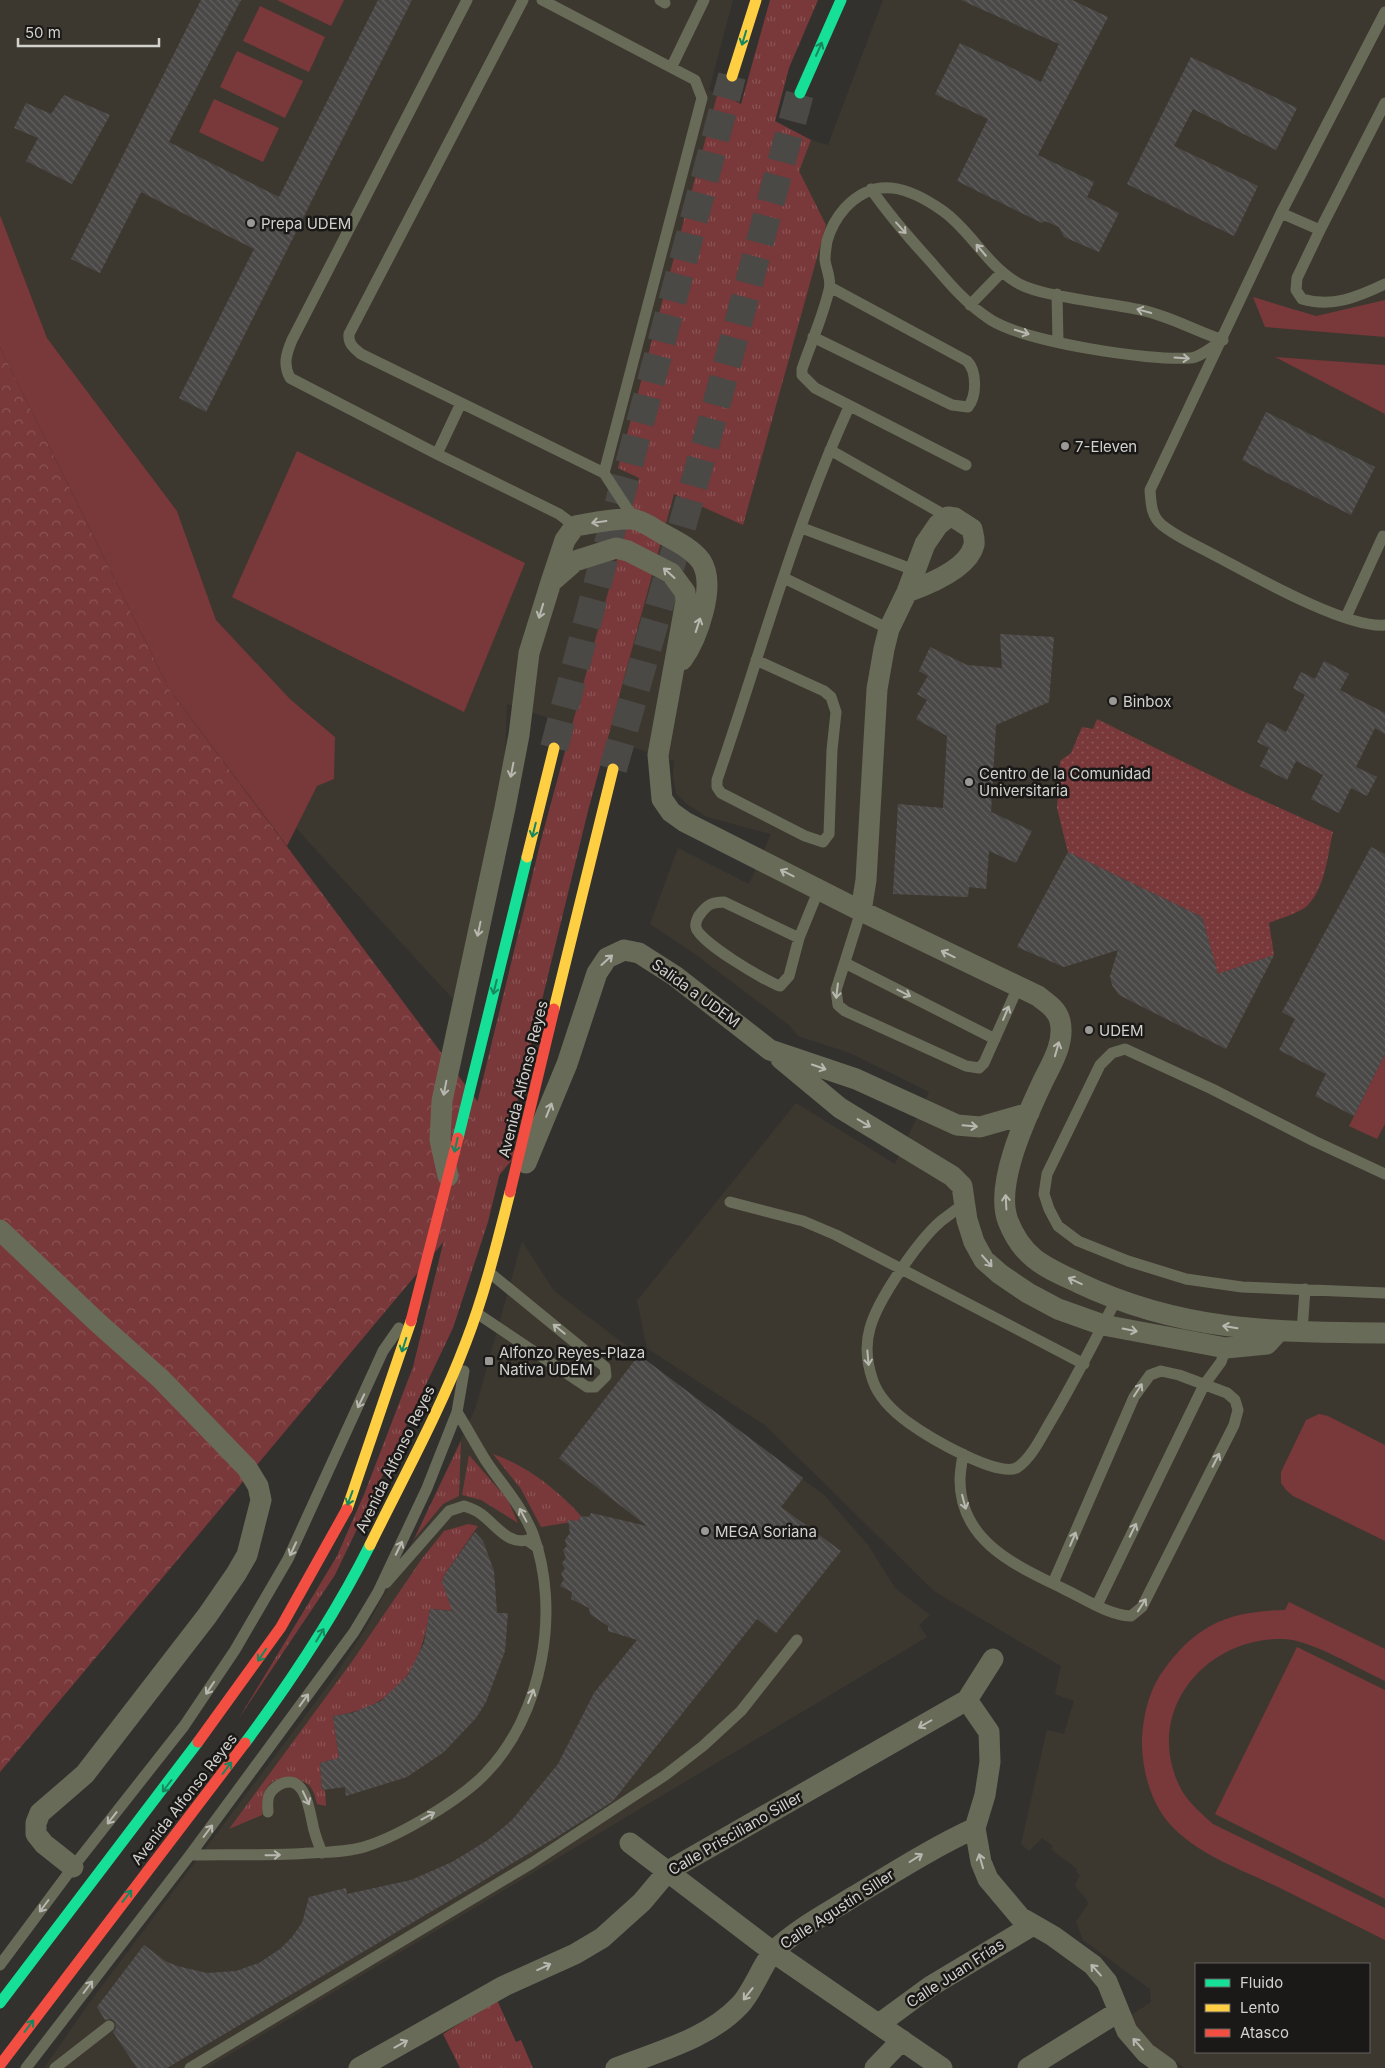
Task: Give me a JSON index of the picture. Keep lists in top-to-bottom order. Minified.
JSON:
{"streets":{"main road":["Avenida Alfonso Reyes"],"street":["Salida a UDEM","Calle Prisciliano Siller","Calle Agustín Siller","Calle Juan Frías"]},"crossings":[["Salida a UDEM","Avenida Alfonso Reyes"]],"places":{"other":["Prepa UDEM","7-Eleven","Binbox","Centro de la Comunidad Universitaria","UDEM","MEGA Soriana"],"transit":["Alfonzo Reyes-Plaza Nativa UDEM"]},"legend":["Fluido","Lento","Atasco"],"scale_bar":"50 m"}
